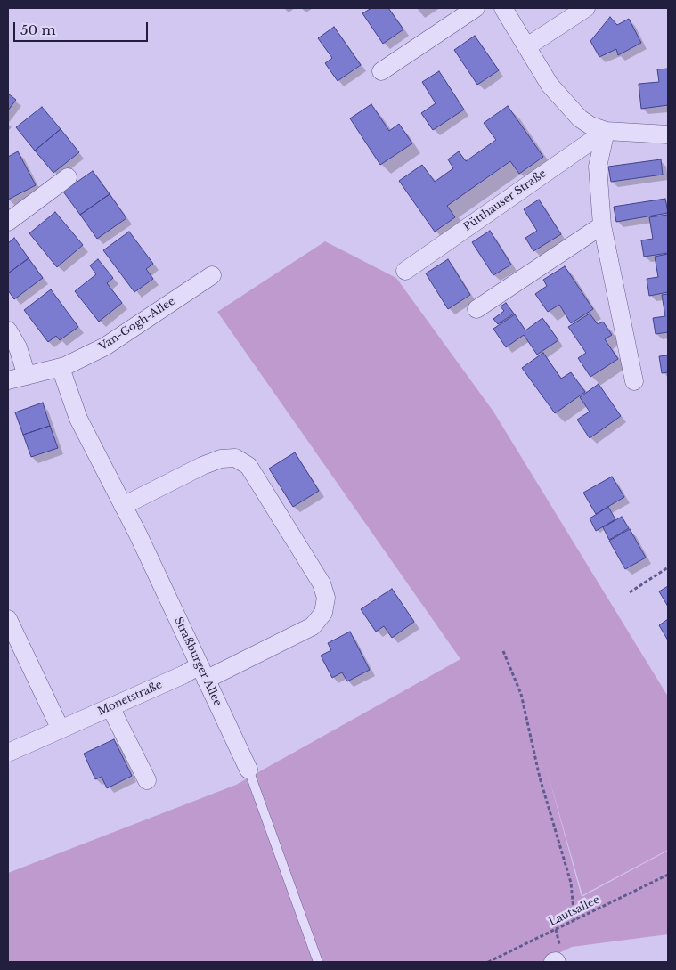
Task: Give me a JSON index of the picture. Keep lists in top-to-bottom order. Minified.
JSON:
{"streets":{"street":["Pütthauser Straße","Van-Gogh-Allee","Straßburger Allee","Monetstraße"],"path":["Lautsallee"]},"crossings":[["Van-Gogh-Allee","Straßburger Allee"],["Straßburger Allee","Monetstraße"]],"scale_bar":"50 m"}
